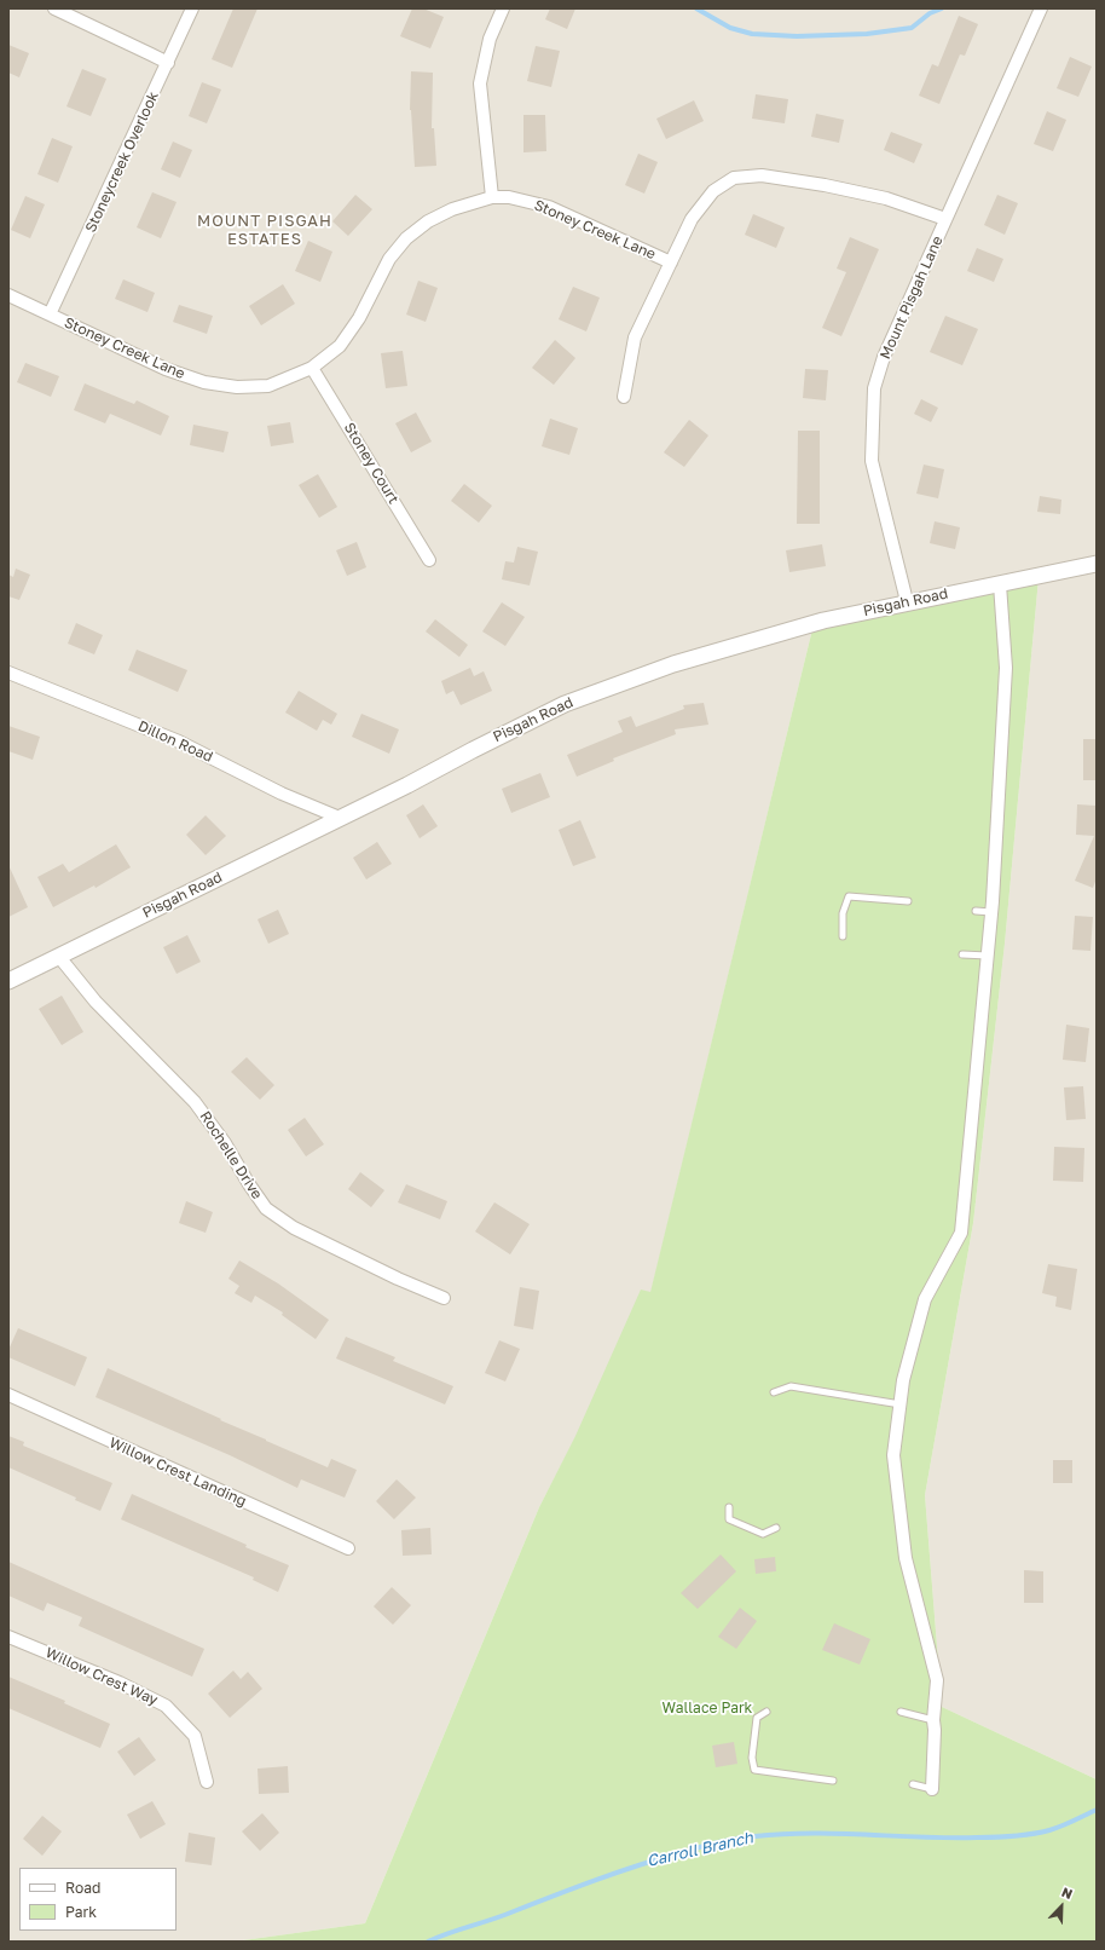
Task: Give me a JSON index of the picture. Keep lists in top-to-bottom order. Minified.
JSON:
{"streets":{"street":["Stoneycreek Overlook","Stoney Creek Lane","Mount Pisgah Lane","Stoney Court","Pisgah Road","Dillon Road","Rochelle Drive","Willow Crest Landing","Willow Crest Way"]},"crossings":[["Stoneycreek Overlook","Stoney Creek Lane"],["Stoney Creek Lane","Stoney Court"],["Mount Pisgah Lane","Pisgah Road"],["Pisgah Road","Dillon Road"],["Pisgah Road","Rochelle Drive"]],"districts":["MOUNT PISGAH ESTATES"],"water":["Carroll Branch"],"parks":["Wallace Park"],"legend":["Road","Park"],"north":"top right"}
